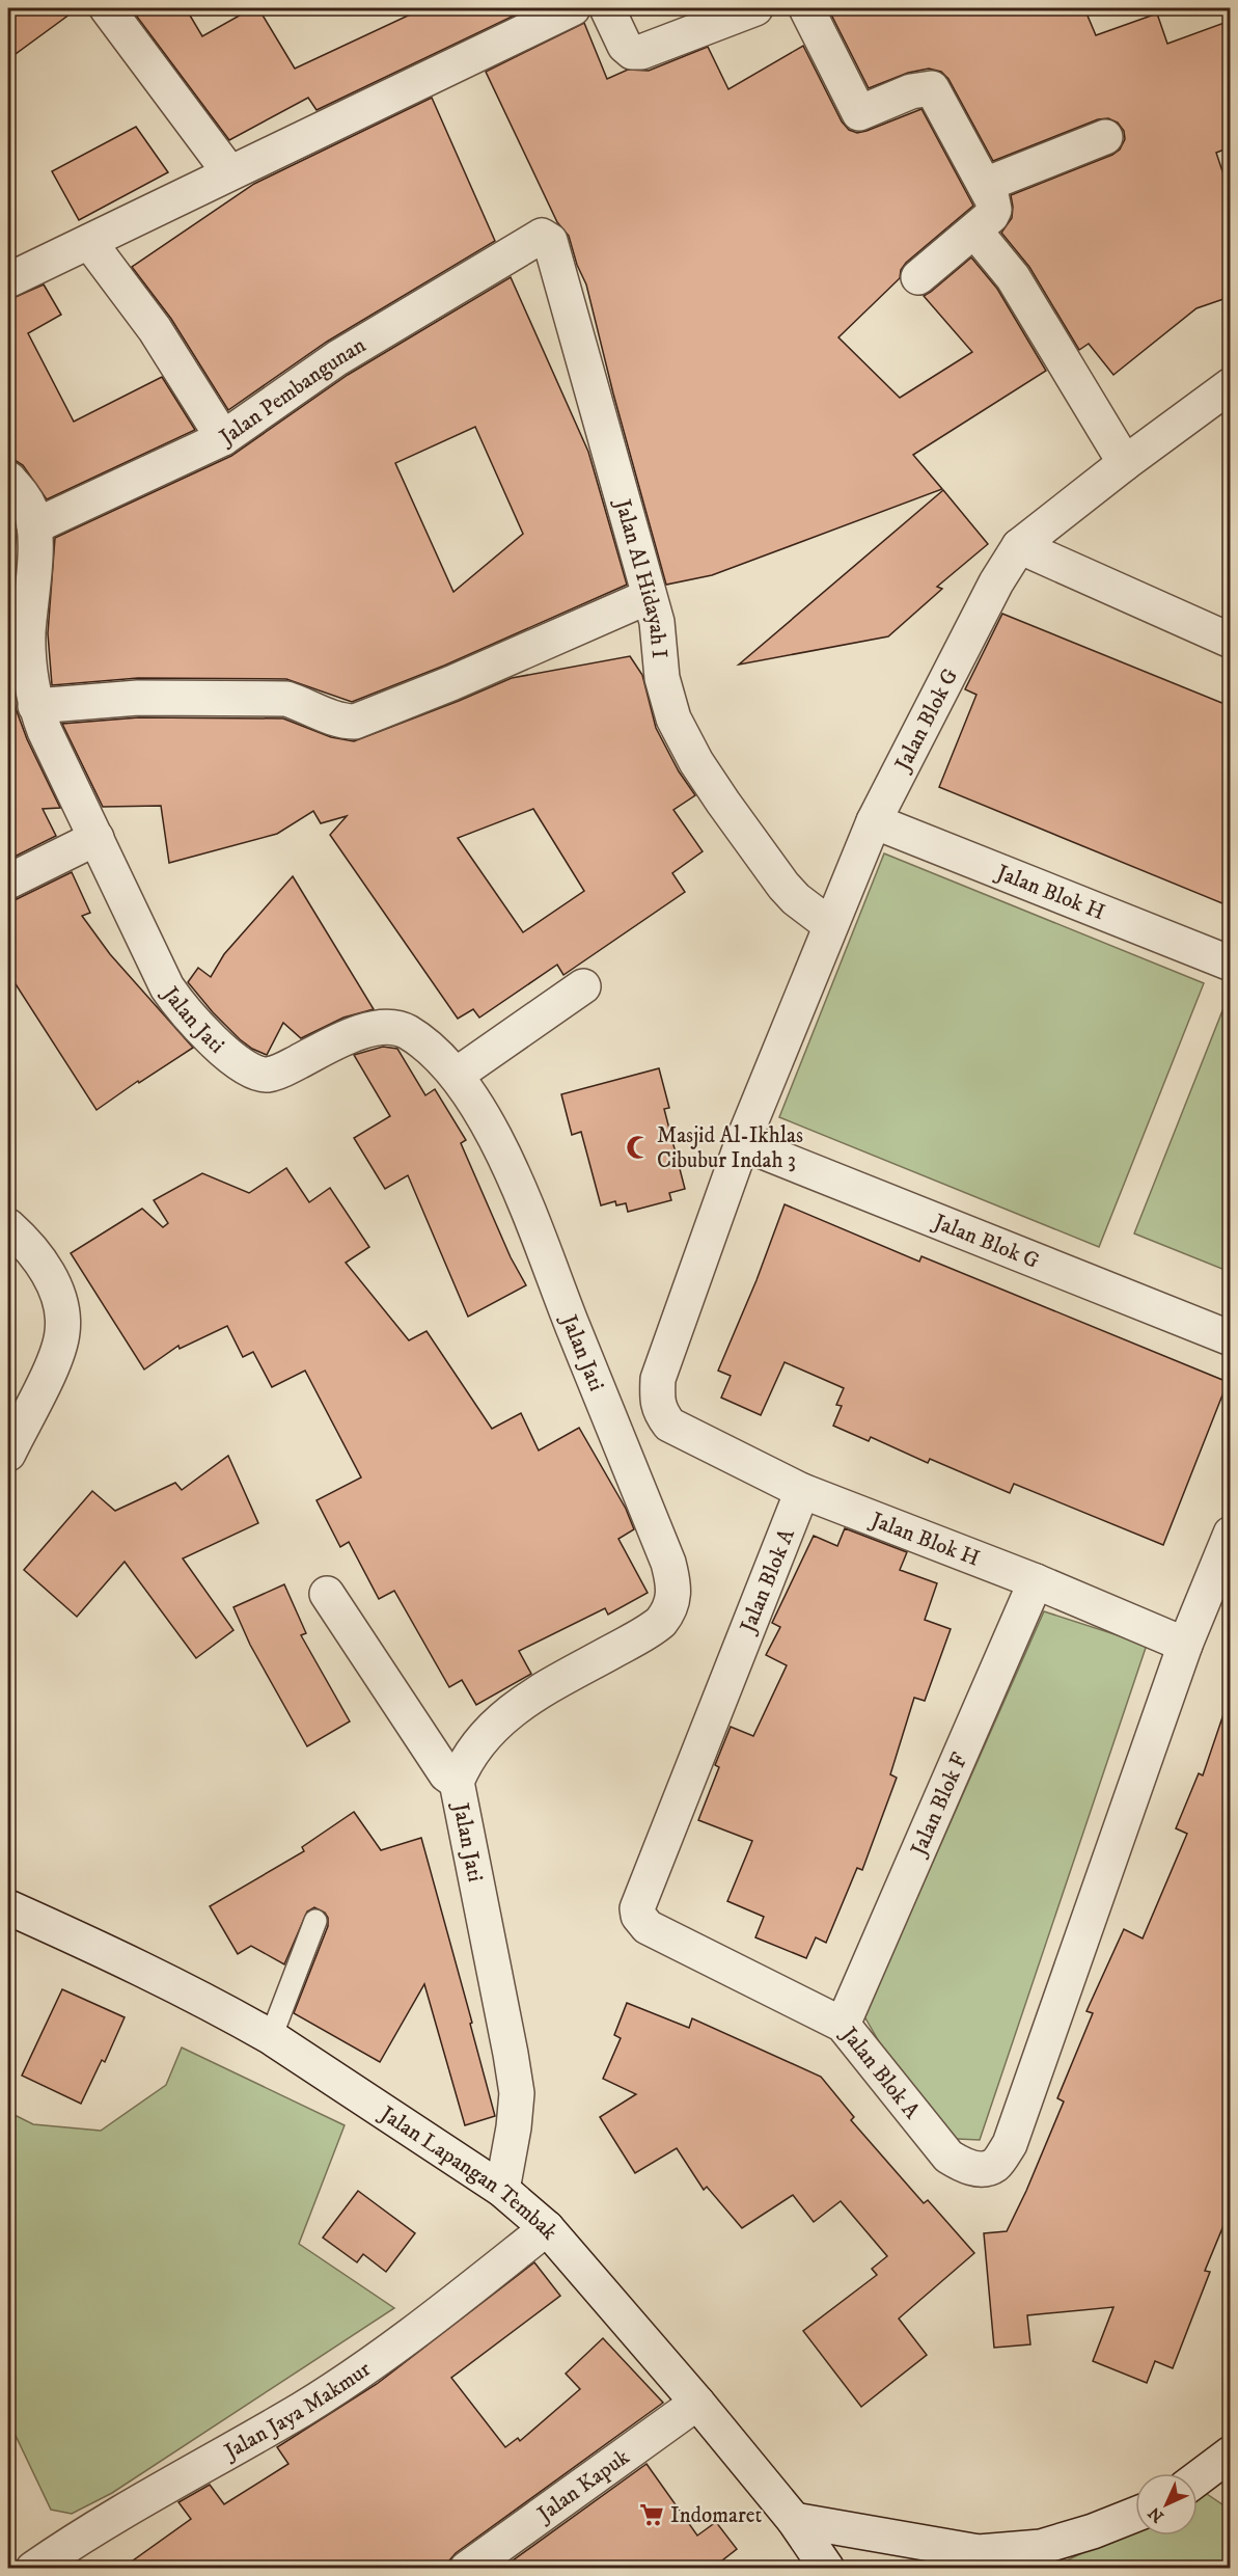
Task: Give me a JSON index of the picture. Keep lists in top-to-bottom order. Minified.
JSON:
{"streets":{"street":["Jalan Pembangunan","Jalan Al Hidayah I","Jalan Blok G","Jalan Blok H","Jalan Jati","Jalan Blok A","Jalan Blok F","Jalan Lapangan Tembak","Jalan Jaya Makmur","Jalan Kapuk"]},"crossings":[["Jalan Pembangunan","Jalan Al Hidayah I"],["Jalan Pembangunan","Jalan Jati"],["Jalan Al Hidayah I","Jalan Blok G"],["Jalan Blok G","Jalan Blok H"],["Jalan Blok H","Jalan Blok A"],["Jalan Blok H","Jalan Blok F"],["Jalan Jati","Jalan Lapangan Tembak"],["Jalan Blok A","Jalan Blok F"],["Jalan Lapangan Tembak","Jalan Jaya Makmur"],["Jalan Lapangan Tembak","Jalan Kapuk"]],"places":{"mosque":["Masjid Al-Ikhlas Cibubur Indah 3"],"supermarket":["Indomaret"]},"north":"bottom left"}
